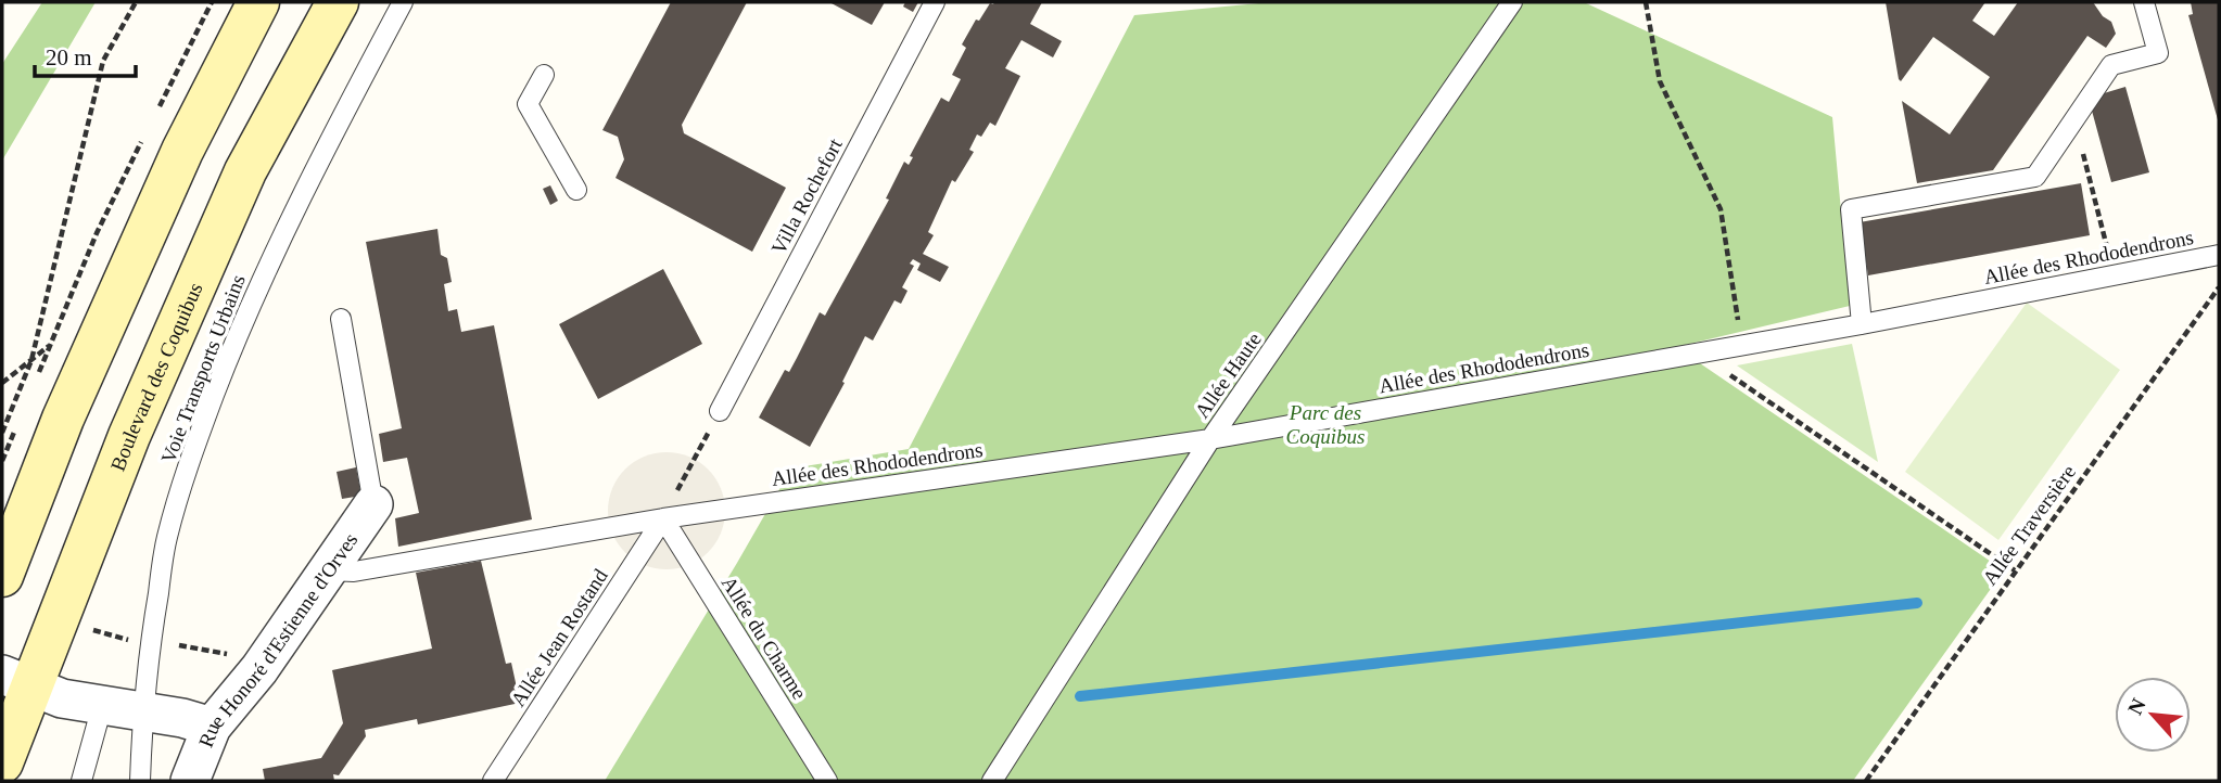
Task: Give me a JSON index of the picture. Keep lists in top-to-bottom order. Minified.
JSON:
{"streets":{"main road":["Boulevard des Coquibus"],"street":["Rue Honoré d'Estienne d'Orves"],"lane":["Villa Rochefort","Allée des Rhododendrons","Voie Transports Urbains","Allée Haute","Allée Jean Rostand","Allée du Charme"],"path":["Allée Traversière"]},"crossings":[["Allée des Rhododendrons","Allée Haute"],["Allée des Rhododendrons","Allée Jean Rostand"],["Allée des Rhododendrons","Allée du Charme"],["Allée des Rhododendrons","Rue Honoré d'Estienne d'Orves"],["Allée Jean Rostand","Allée du Charme"]],"parks":["Parc des Coquibus"],"scale_bar":"20 m","north":"top left"}
